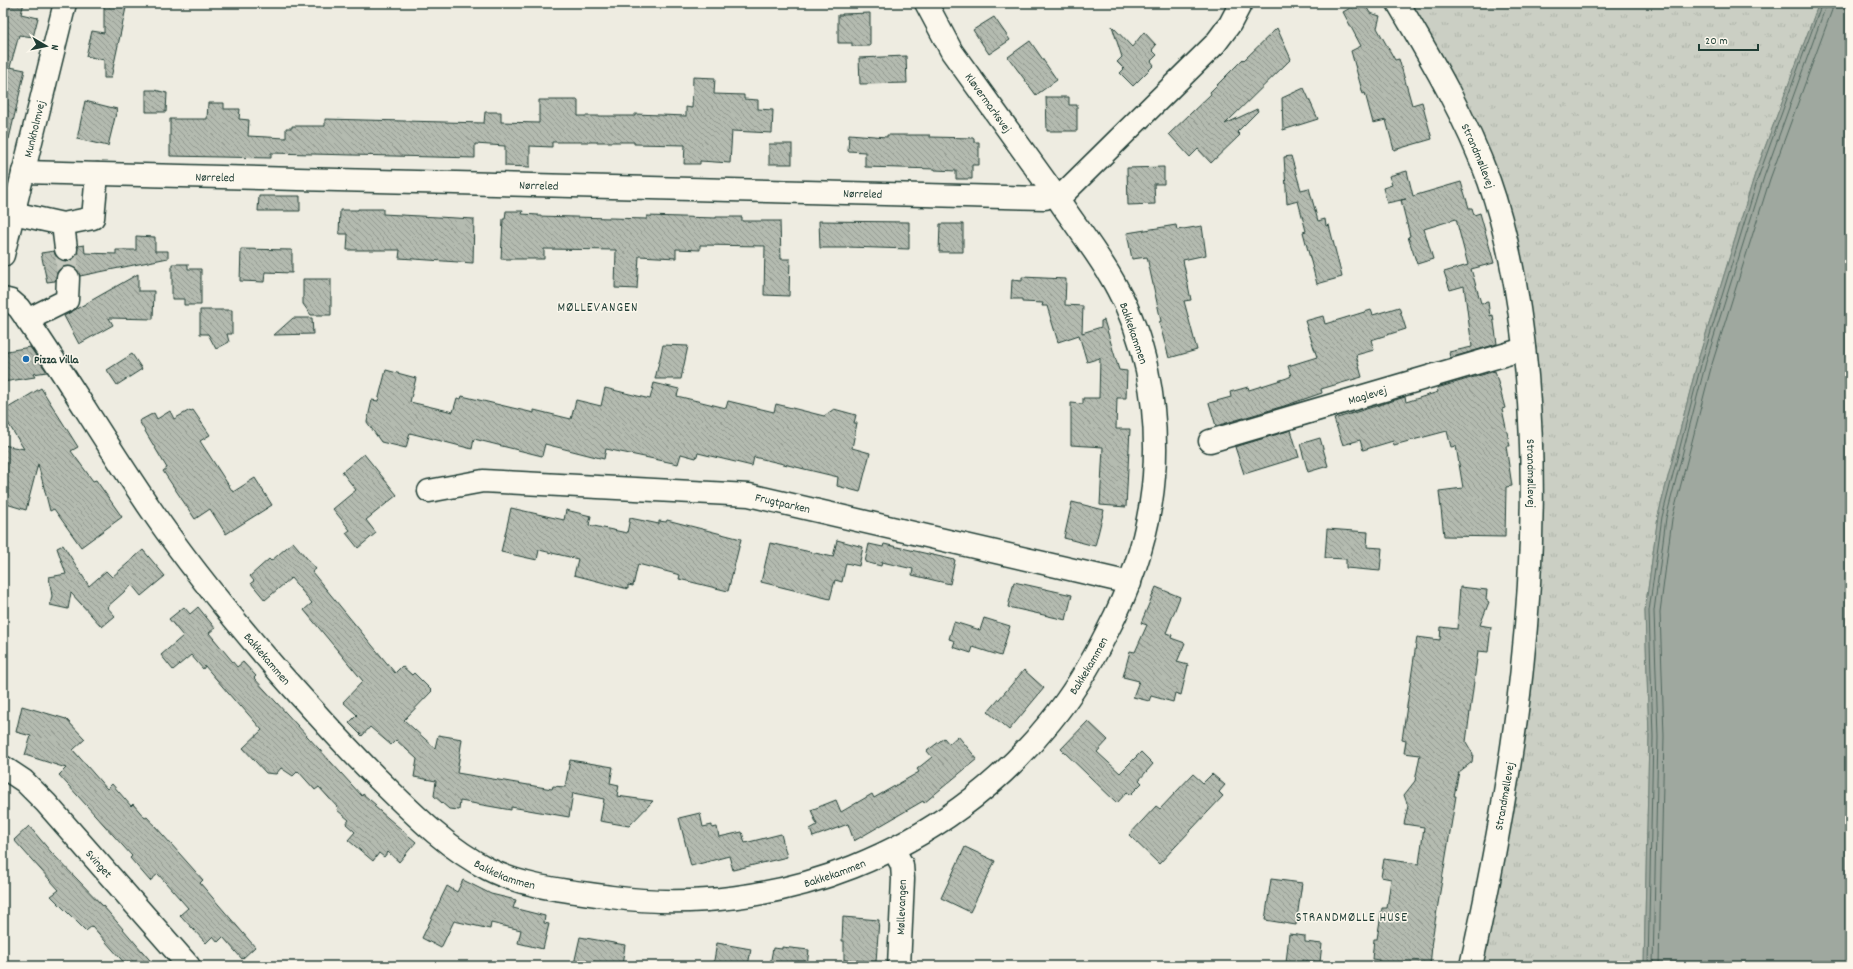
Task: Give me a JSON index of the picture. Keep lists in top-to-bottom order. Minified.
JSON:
{"streets":{"street":["Kløvermarksvej","Munkholmvej","Strandmøllevej","Nørreled","Bakkekammen","Maglevej","Frugtparken","Svinget","Møllevangen"]},"crossings":[["Kløvermarksvej","Nørreled"],["Kløvermarksvej","Bakkekammen"],["Munkholmvej","Nørreled"],["Strandmøllevej","Maglevej"],["Nørreled","Bakkekammen"],["Bakkekammen","Frugtparken"],["Bakkekammen","Møllevangen"]],"districts":["MØLLEVANGEN","STRANDMØLLE HUSE"],"places":["Pizza Villa"],"scale_bar":"20 m","north":"right"}
